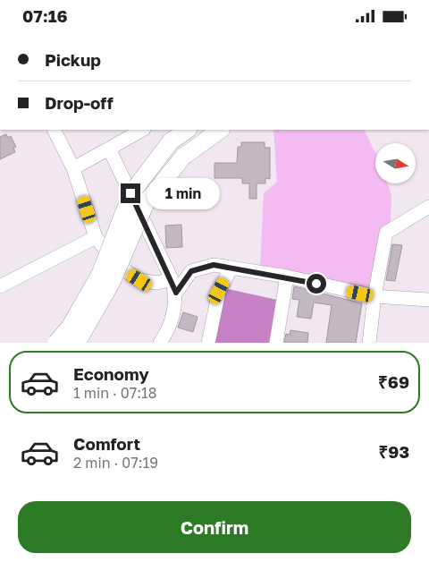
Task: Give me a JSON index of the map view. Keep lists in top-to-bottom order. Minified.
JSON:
{"north":"right","page":{"status":"07:16","banner":["Pickup","Drop-off"],"bubble":"1 min","list":[{"name":"Economy","note":"1 min · 07:18","value":"₹69"},{"name":"Comfort","note":"2 min · 07:19","value":"₹93"}],"buttons":"Confirm"}}
